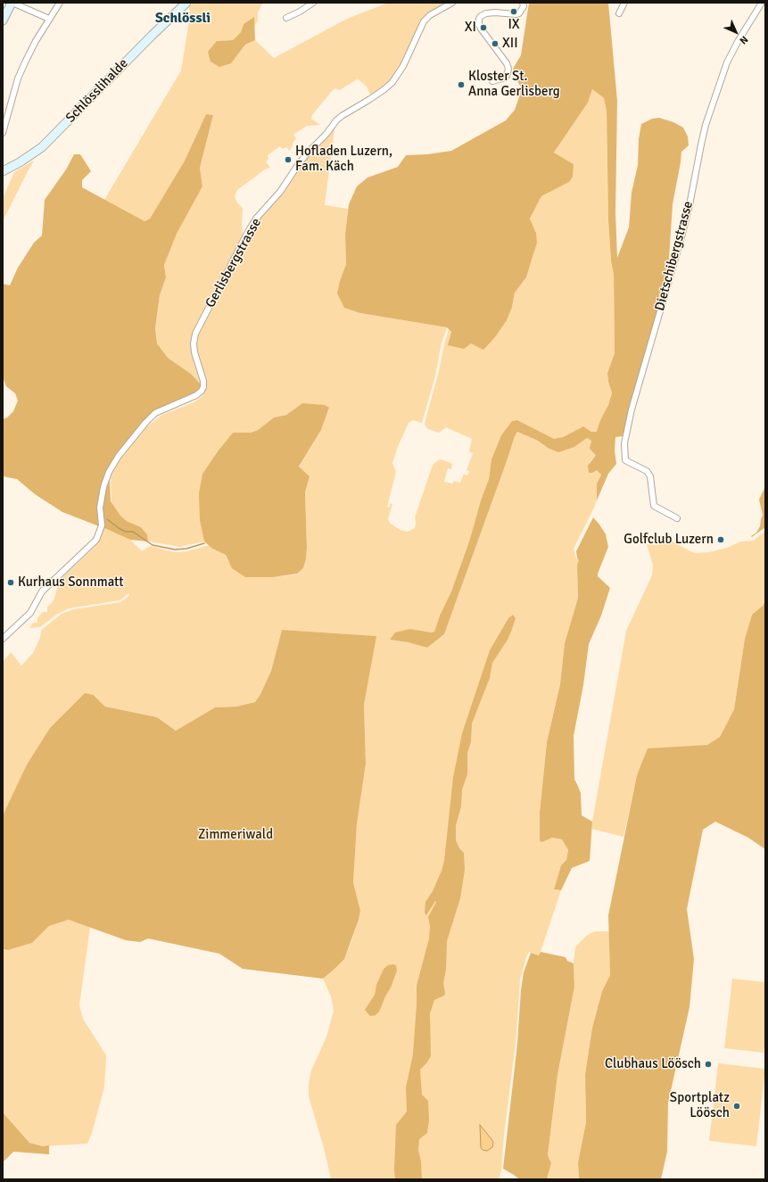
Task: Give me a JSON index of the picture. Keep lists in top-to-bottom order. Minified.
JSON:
{"streets":{"main road":["Schlösslihalde"],"street":["Dietschibergstrasse","Gerlisbergstrasse"]},"districts":["Schlössli"],"parks":["Zimmeriwald"],"places":["IX","XI","XII","Kloster St. Anna Gerlisberg","Hofladen Luzern, Fam. Käch","Golfclub Luzern","Kurhaus Sonnmatt","Clubhaus Löösch","Sportplatz Löösch"],"north":"bottom right"}
